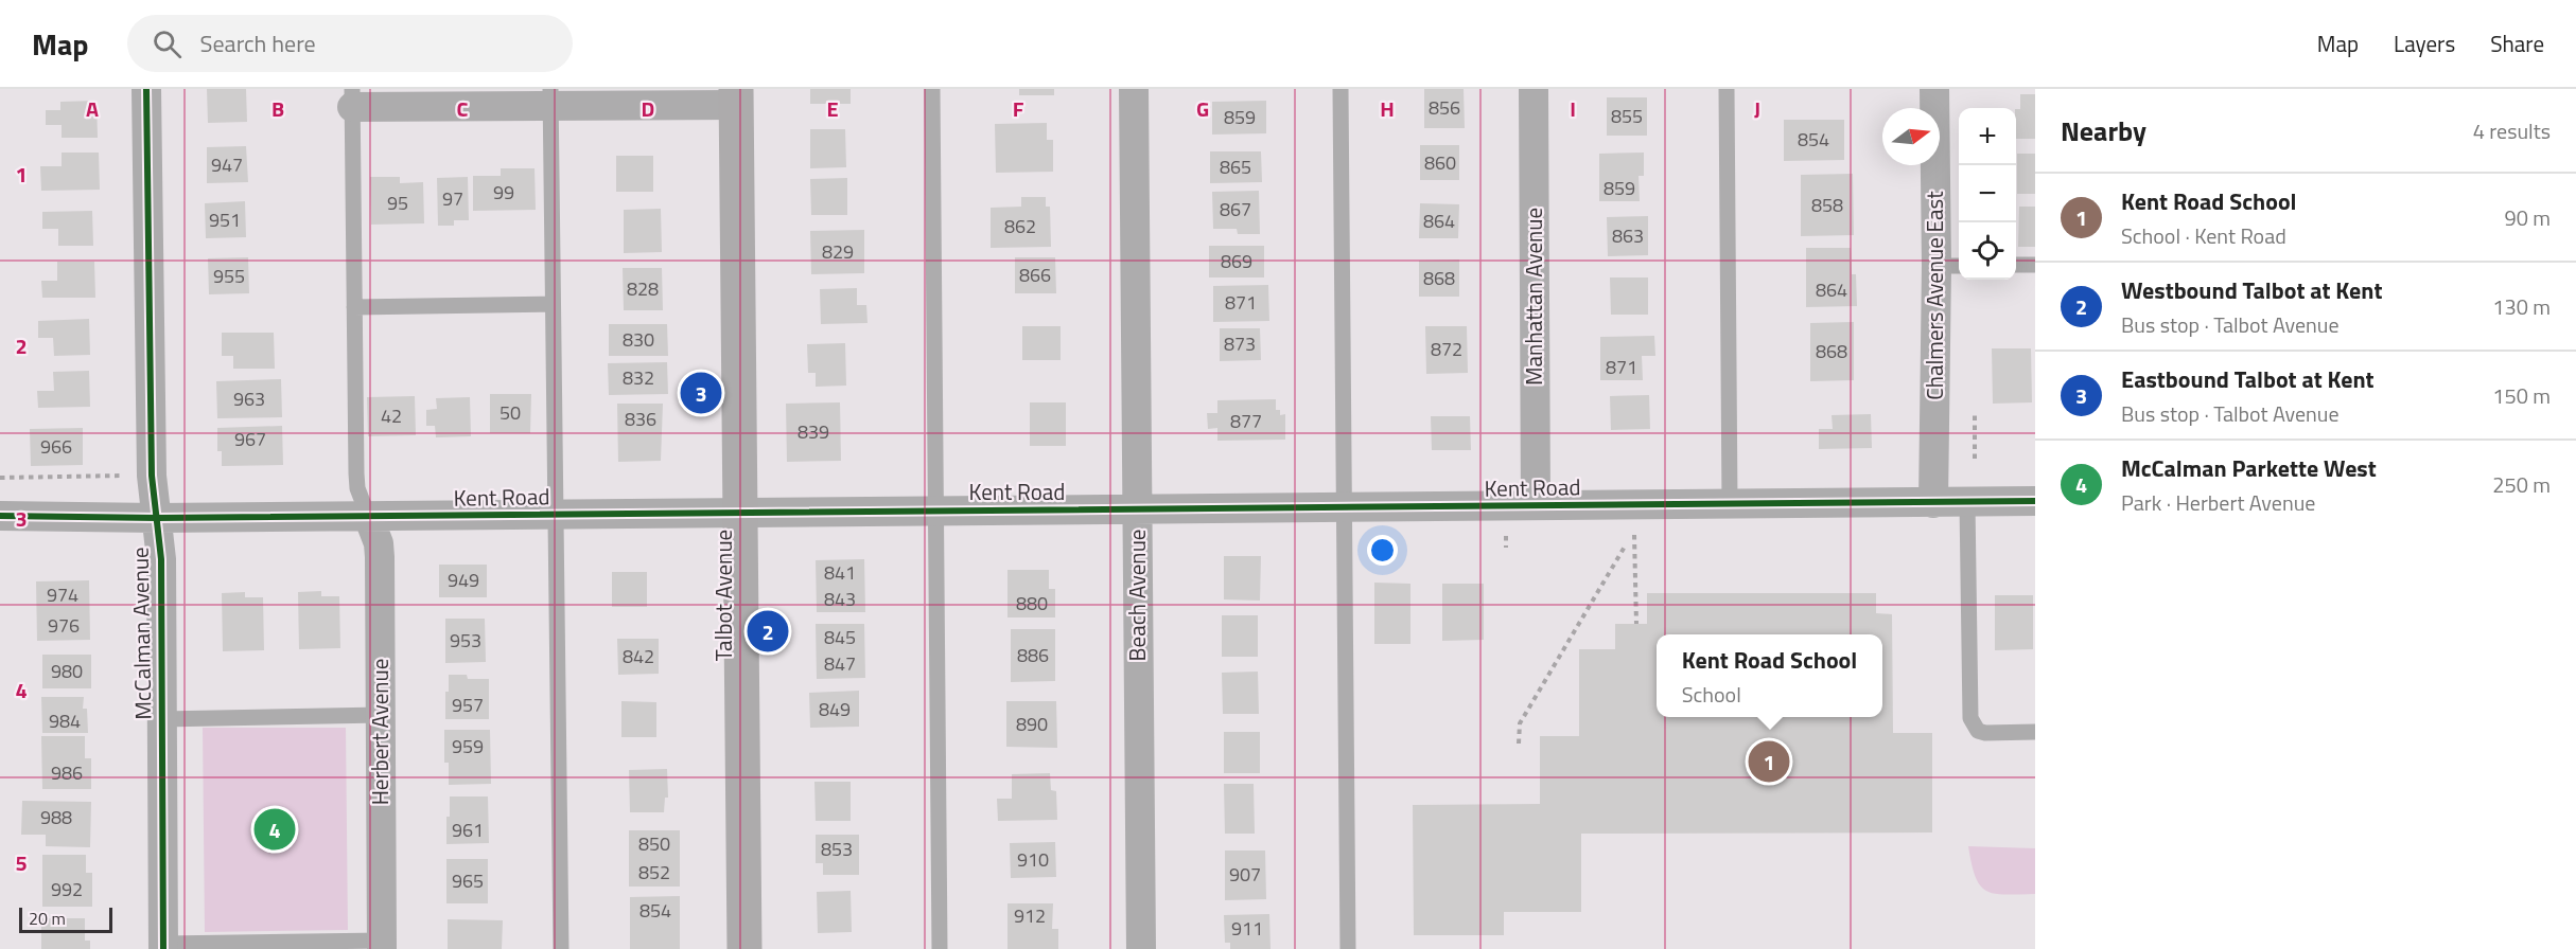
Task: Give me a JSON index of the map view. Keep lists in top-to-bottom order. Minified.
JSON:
{"streets":{"street":["Chalmers Avenue East","Manhattan Avenue","Kent Road","Talbot Avenue","Beach Avenue","McCalman Avenue","Herbert Avenue"]},"crossings":[["Chalmers Avenue East","Kent Road"],["Manhattan Avenue","Kent Road"],["Kent Road","Talbot Avenue"],["Kent Road","Beach Avenue"],["Kent Road","McCalman Avenue"],["Kent Road","Herbert Avenue"]],"house_numbers":["856","855","859","854","860","947","865","859","99","97","95","858","867","951","864","862","863","829","869","866","955","868","828","864","871","830","873","872","868","871","832","963","50","42","836","877","839","967","966","841","949","974","843","880","976","845","953","886","842","847","980","957","849","984","890","959","986","988","961","850","853","910","852","907","965","992","854","912","911"],"scale_bar":"20 m","north":"right","page":{"header":"Map","search":"Search here","nav":["Map","Layers","Share"],"heading":["Nearby","4 results"],"map_buttons":["+","−"],"list":[{"mark":"1","name":"Kent Road School","note":"School · Kent Road","value":"90 m"},{"mark":"2","name":"Westbound Talbot at Kent","note":"Bus stop · Talbot Avenue","value":"130 m"},{"mark":"3","name":"Eastbound Talbot at Kent","note":"Bus stop · Talbot Avenue","value":"150 m"},{"mark":"4","name":"McCalman Parkette West","note":"Park · Herbert Avenue","value":"250 m"}],"pins":["3","2","1","4"],"popup":["Kent Road School","School"],"scale":"20 m"},"grid":{"columns":["A","B","C","D","E","F","G","H","I","J"],"rows":["1","2","3","4","5"]}}
